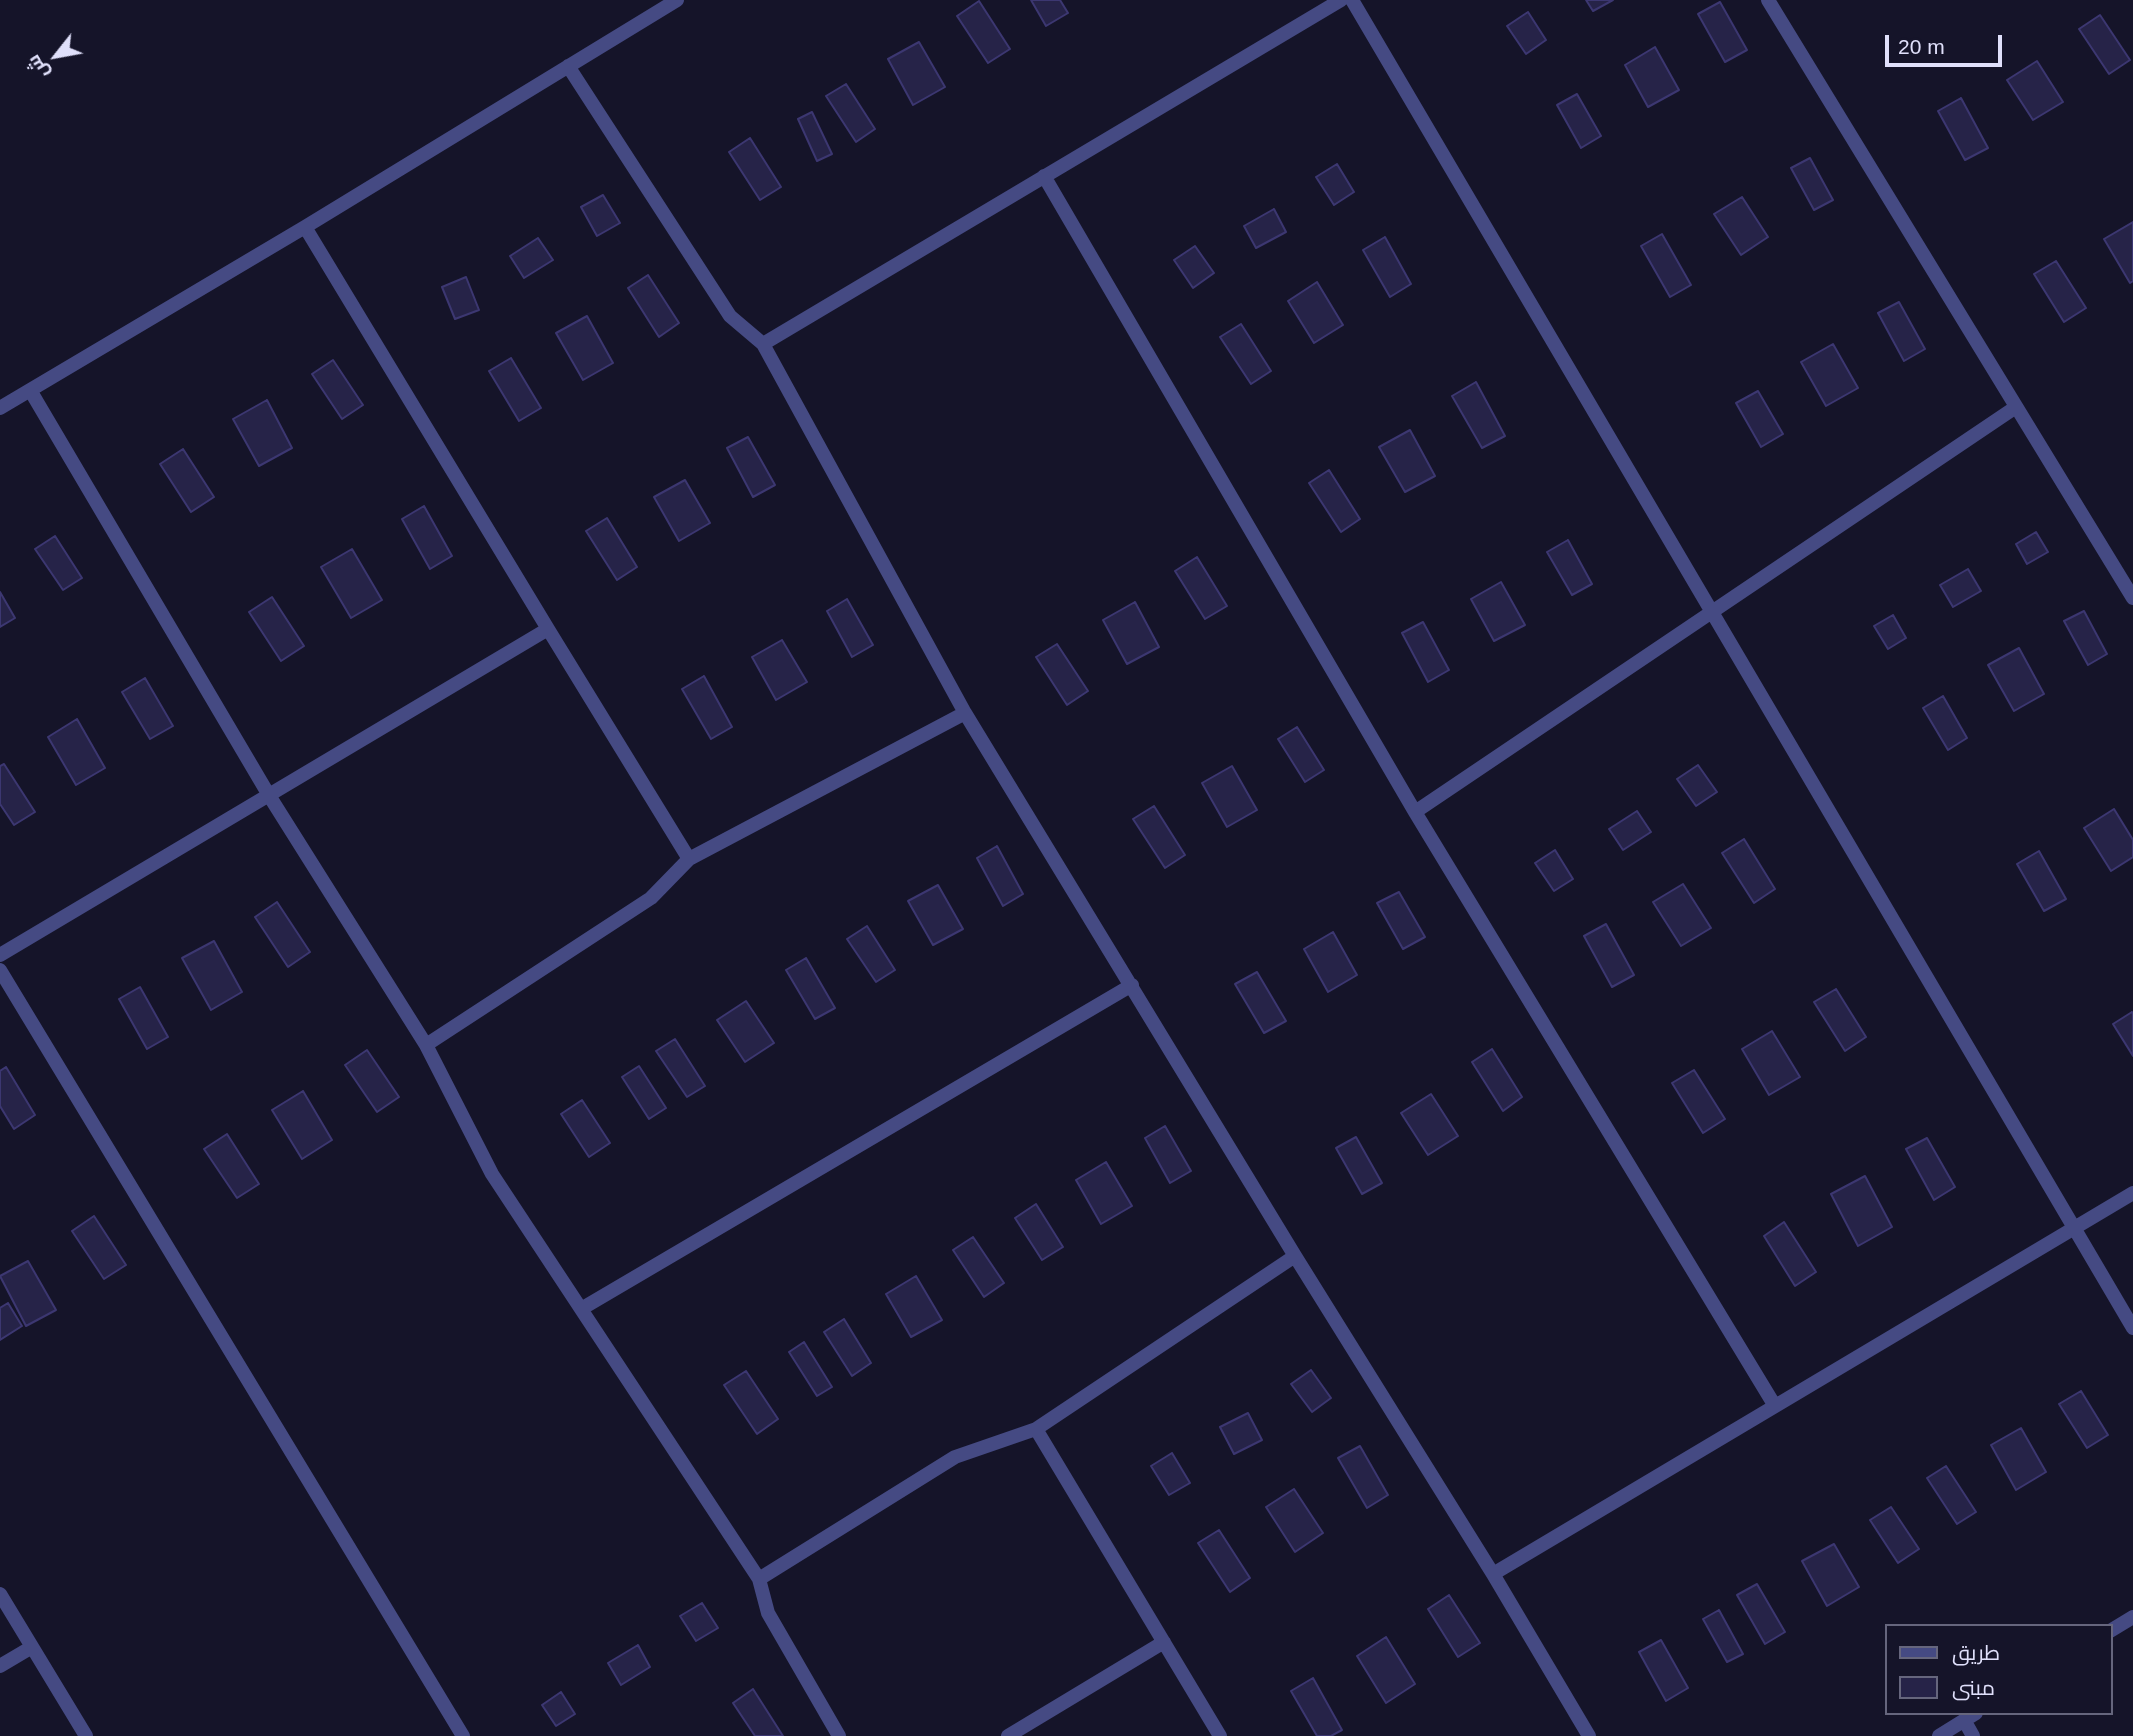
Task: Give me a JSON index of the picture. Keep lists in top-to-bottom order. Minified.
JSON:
{"legend":["طريق","مبنى"],"scale_bar":"20 m","north":"bottom left"}
